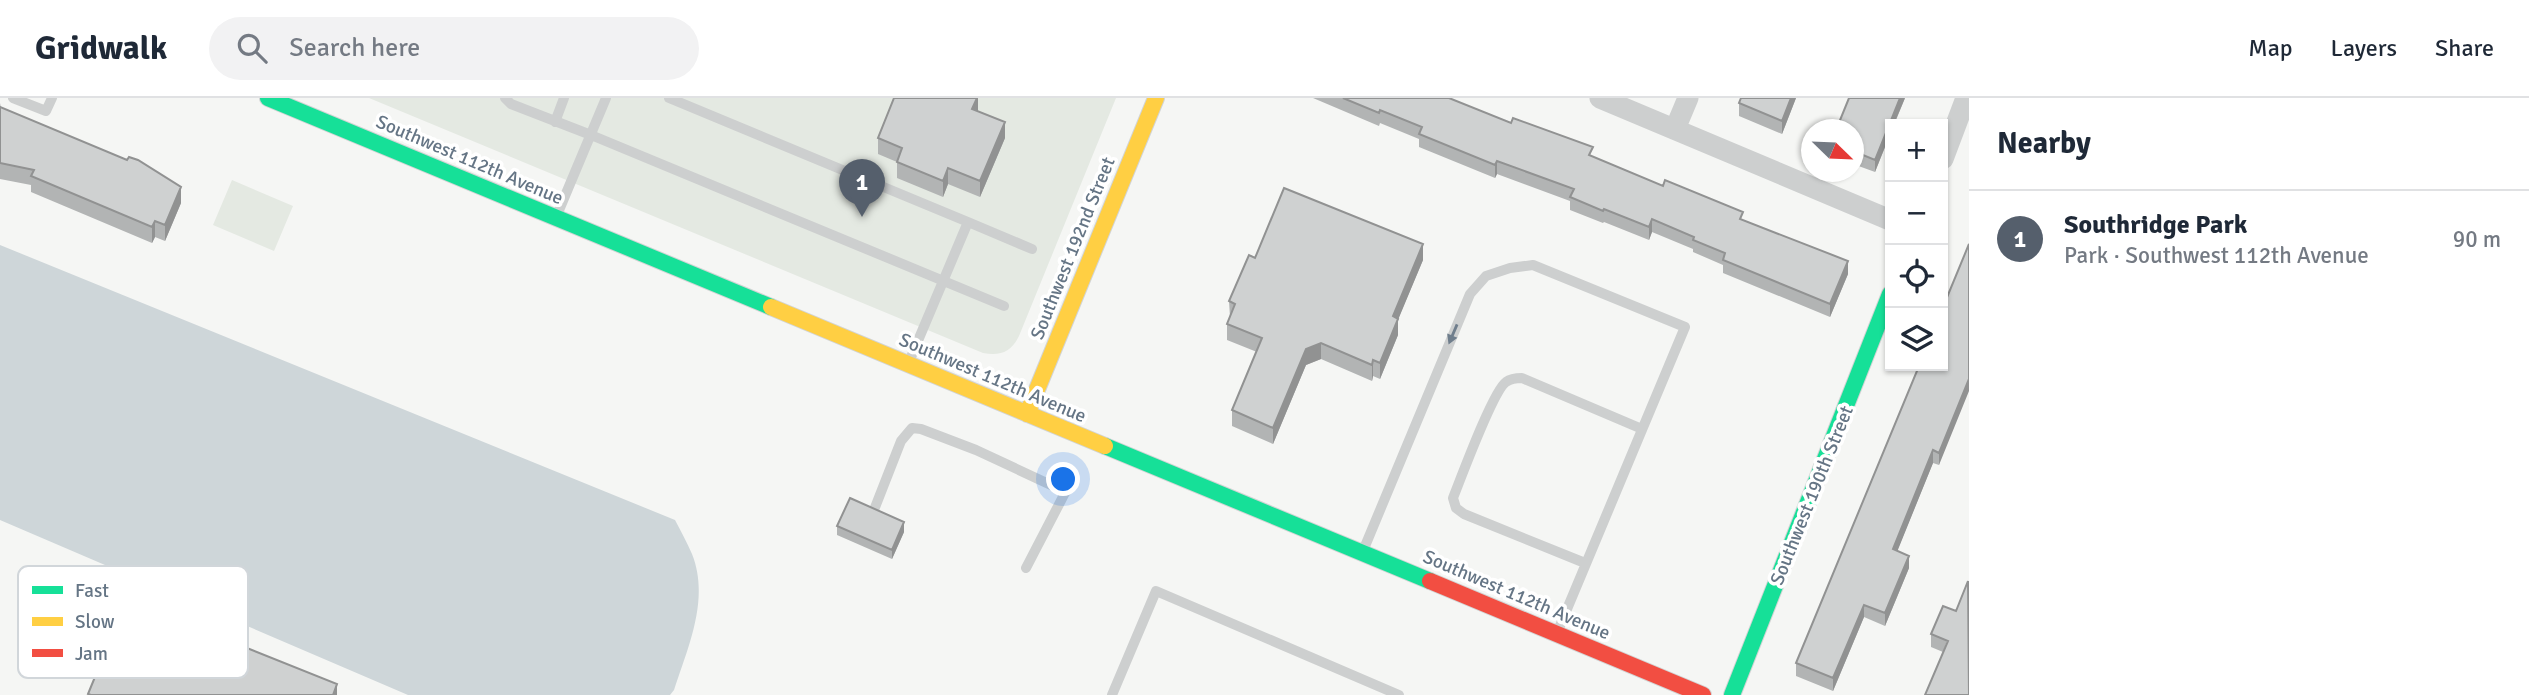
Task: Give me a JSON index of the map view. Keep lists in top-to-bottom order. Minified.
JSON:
{"streets":{"street":["Southwest 112th Avenue","Southwest 192nd Street","Southwest 190th Street"]},"crossings":[["Southwest 112th Avenue","Southwest 192nd Street"]],"legend":["Fast","Slow","Jam"],"north":"bottom right","page":{"header":"Gridwalk","search":"Search here","nav":["Map","Layers","Share"],"heading":"Nearby","map_buttons":["+","−"],"pins":"1","list":[{"mark":"1","name":"Southridge Park","note":"Park · Southwest 112th Avenue","value":"90 m"}]}}
